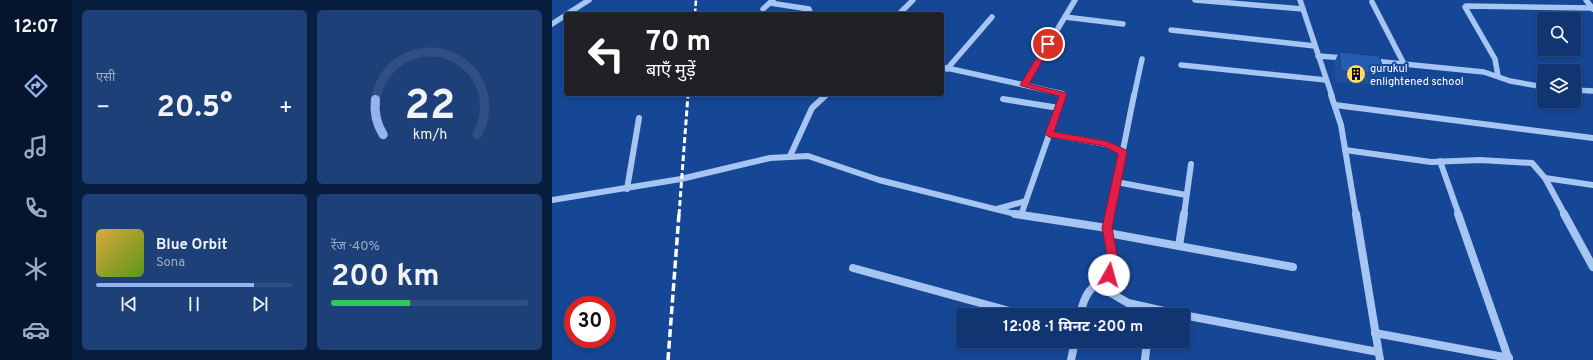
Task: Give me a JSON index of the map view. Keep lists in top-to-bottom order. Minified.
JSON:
{"places":{"building":["gurukul enlightened school"]},"page":{"tabs":"12:07","tile":["एसी",["रेंज · 40%","200 km"]],"turn":["70 m","बाएँ मुड़ें"],"heat":["−","20.5°","+"],"song":["Blue Orbit","Sona"],"limit":"30","trip":"12:08 · 1 मिनट · 200 m","gauge":["22","km/h"]}}
